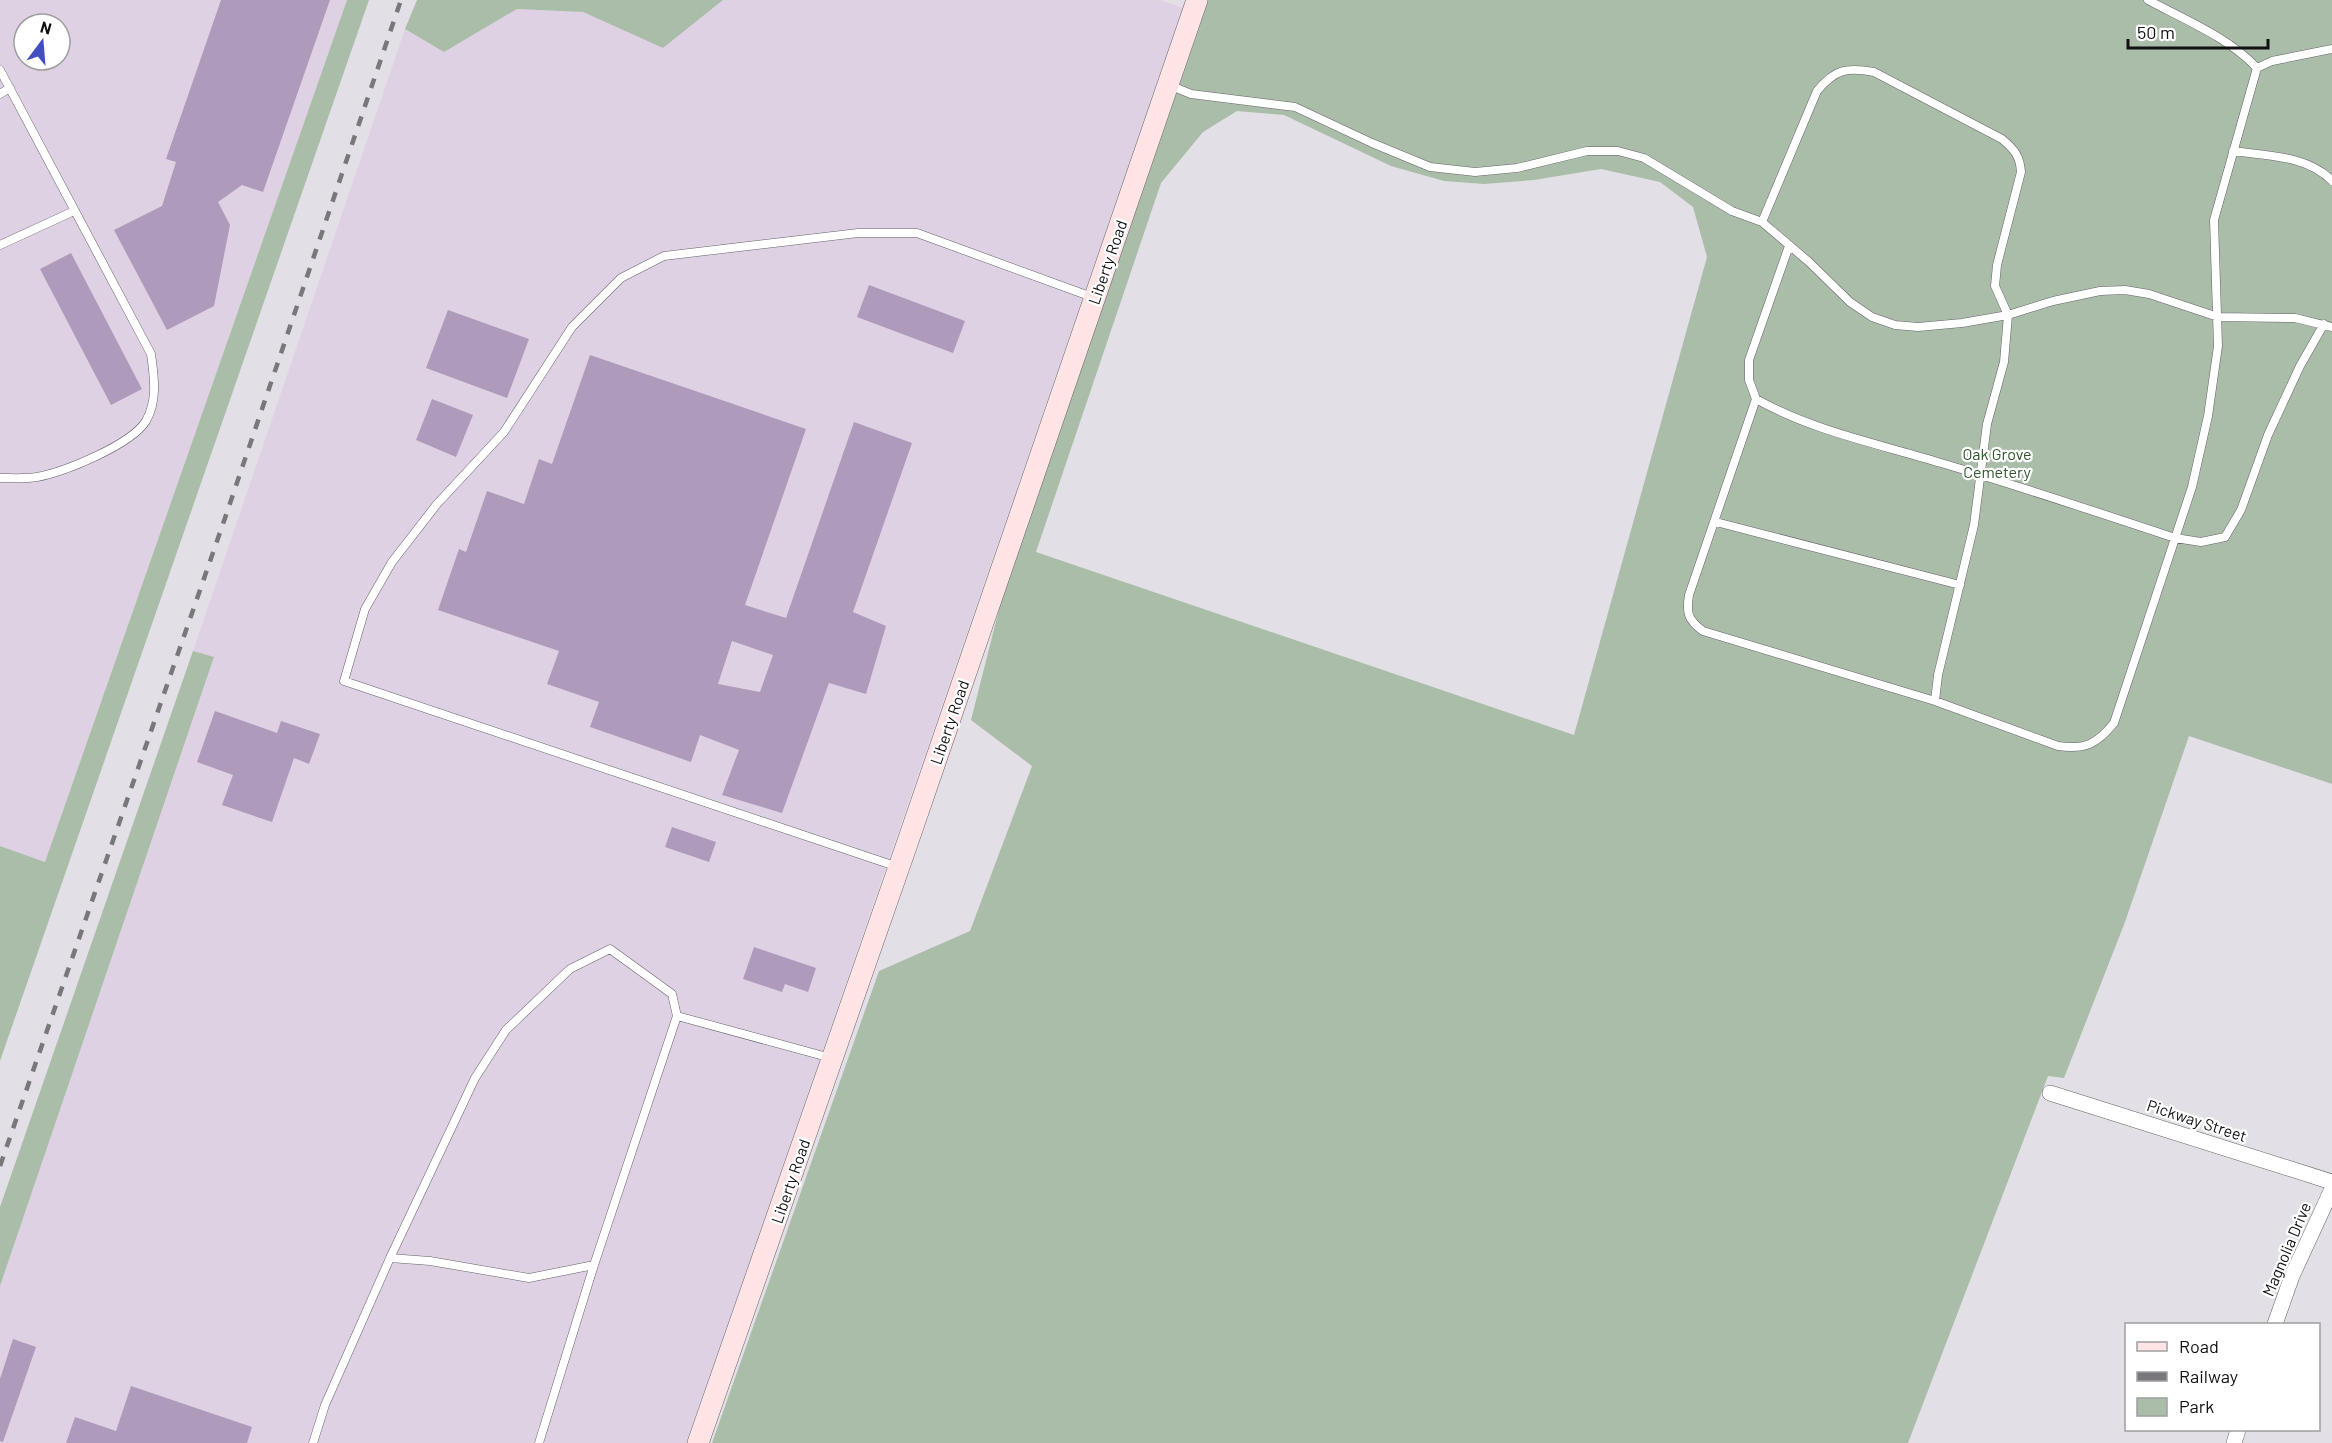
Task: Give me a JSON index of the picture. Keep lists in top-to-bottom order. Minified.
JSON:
{"streets":{"street":["Liberty Road","Pickway Street","Magnolia Drive"]},"parks":["Oak Grove Cemetery"],"legend":["Road","Railway","Park"],"scale_bar":"50 m","north":"top"}
